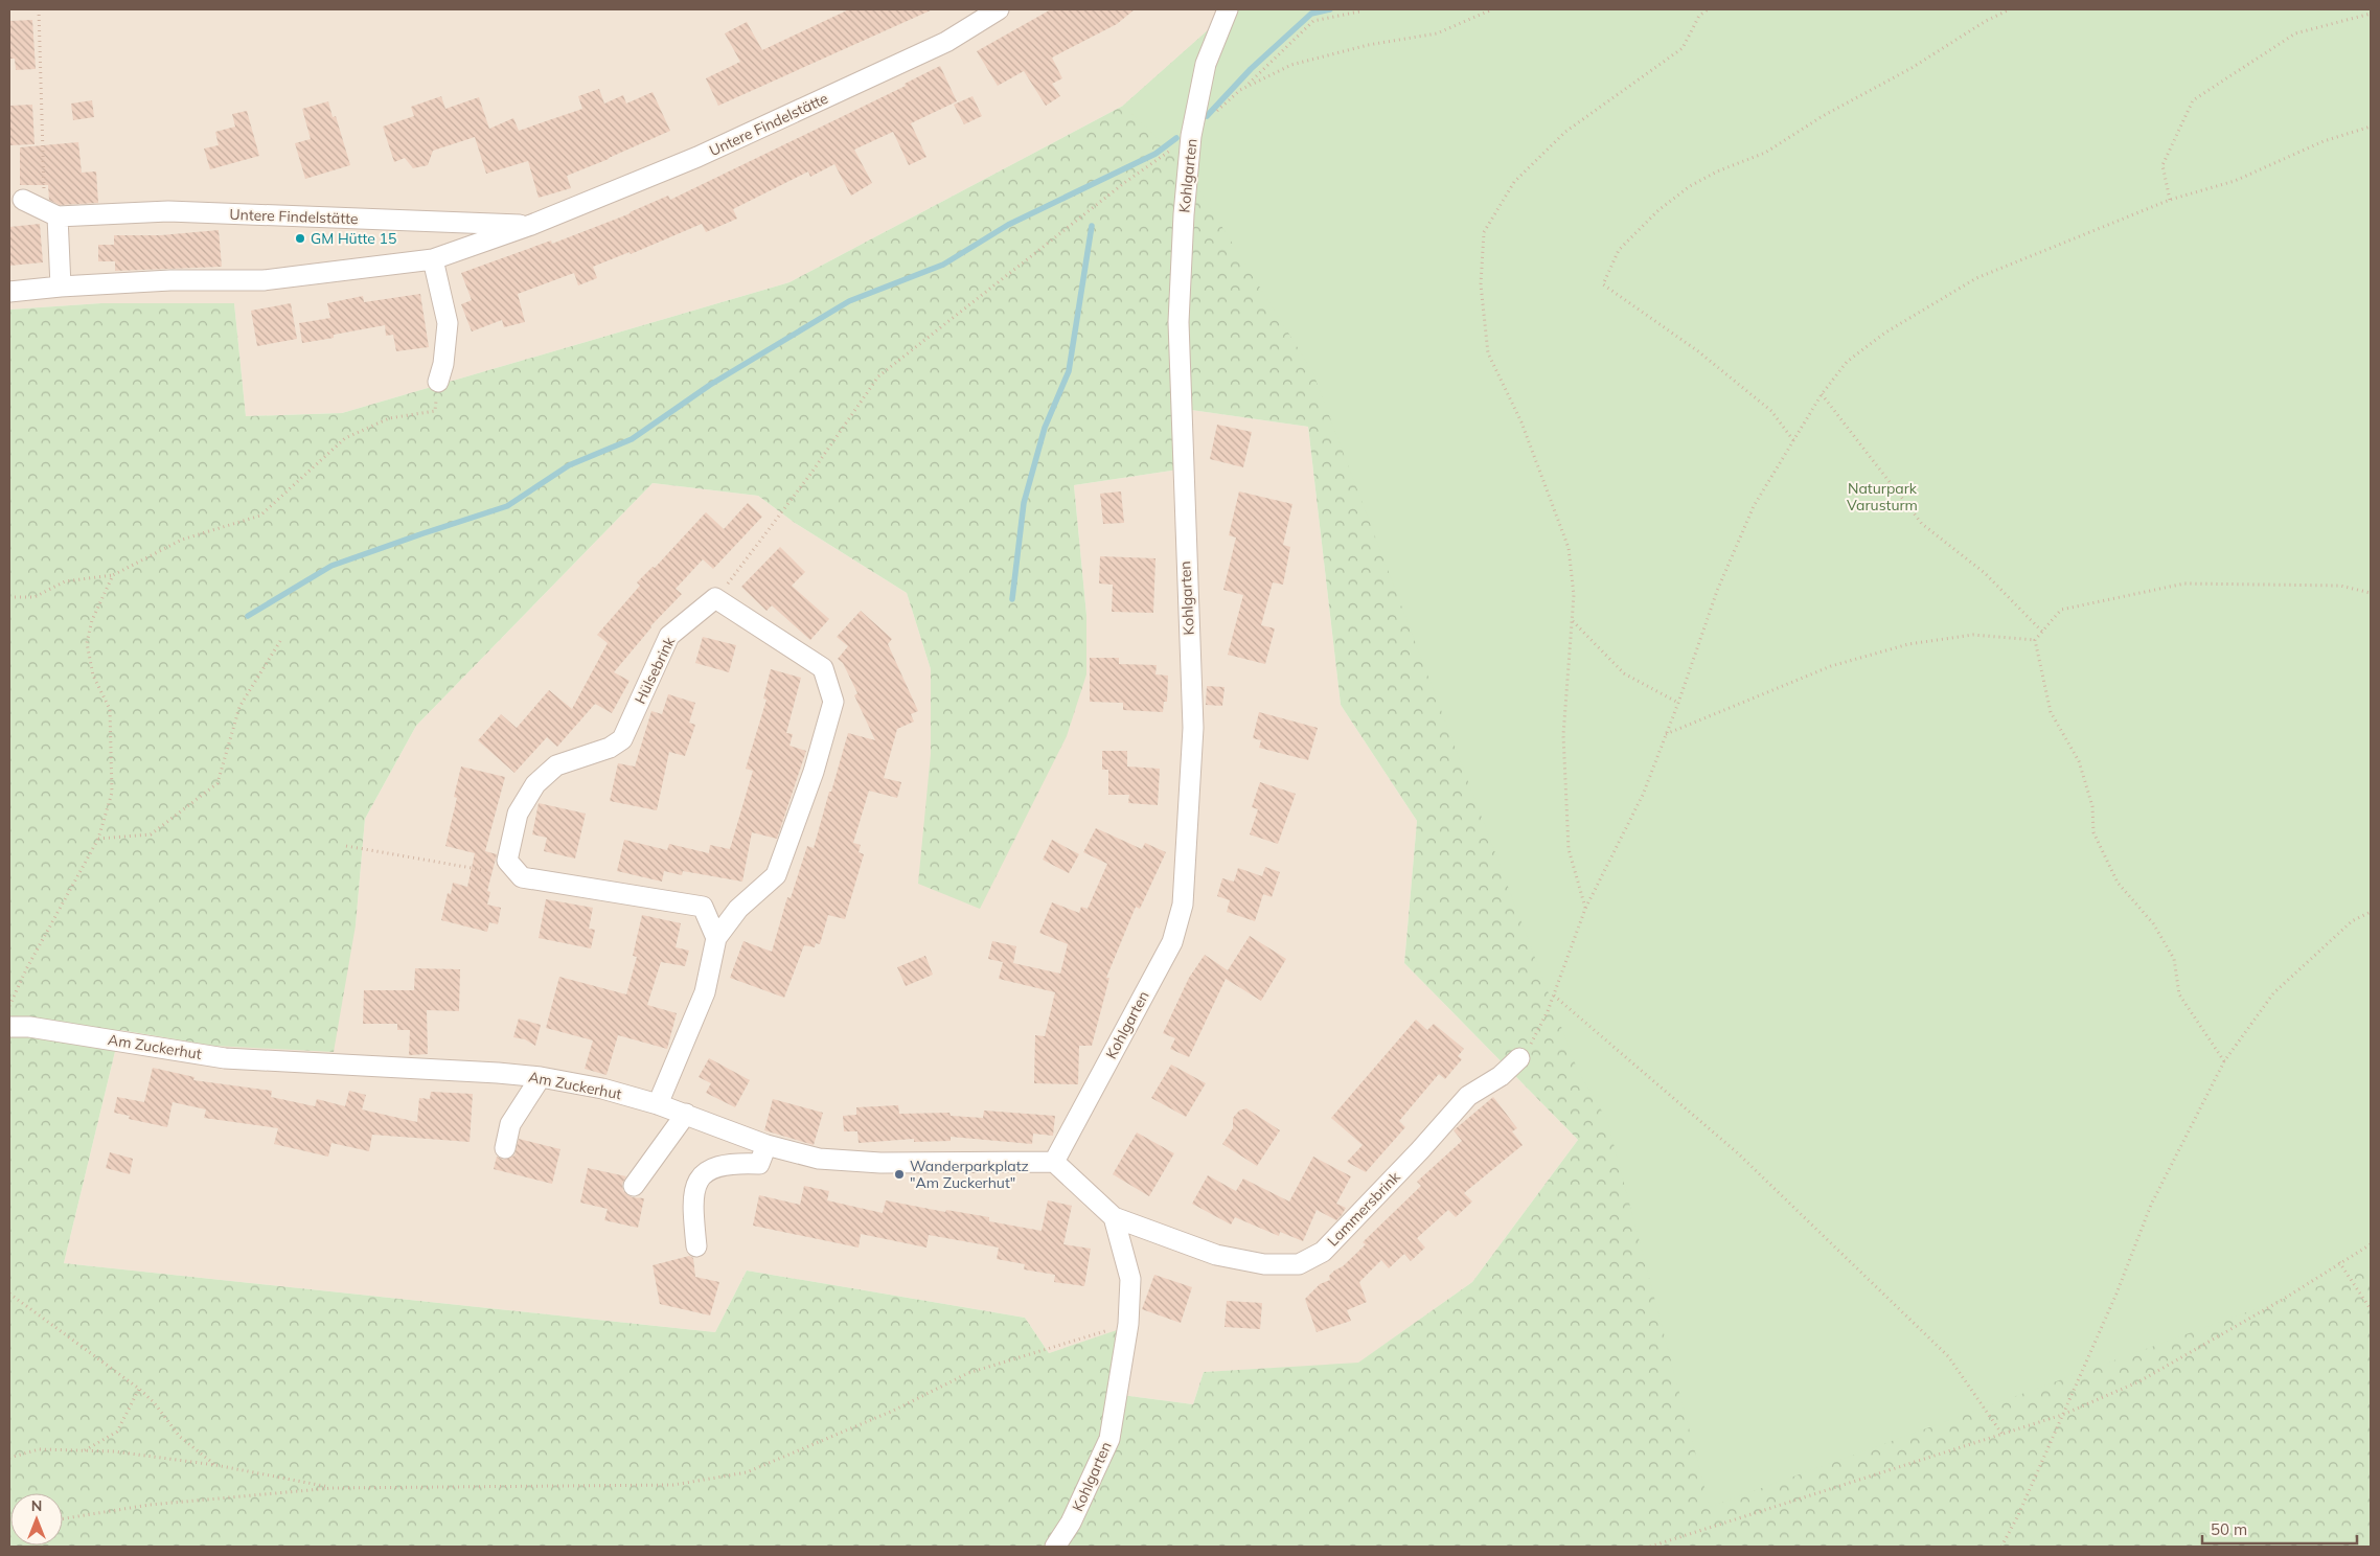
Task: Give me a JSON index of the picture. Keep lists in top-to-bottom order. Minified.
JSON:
{"streets":{"street":["Untere Findelstätte","Kohlgarten","Hülsebrink","Am Zuckerhut","Lammersbrink"]},"crossings":[["Kohlgarten","Am Zuckerhut"],["Kohlgarten","Lammersbrink"]],"parks":["Naturpark Varusturm"],"places":["GM Hütte 15","Wanderparkplatz \"Am Zuckerhut\""],"scale_bar":"50 m","north":"top"}
